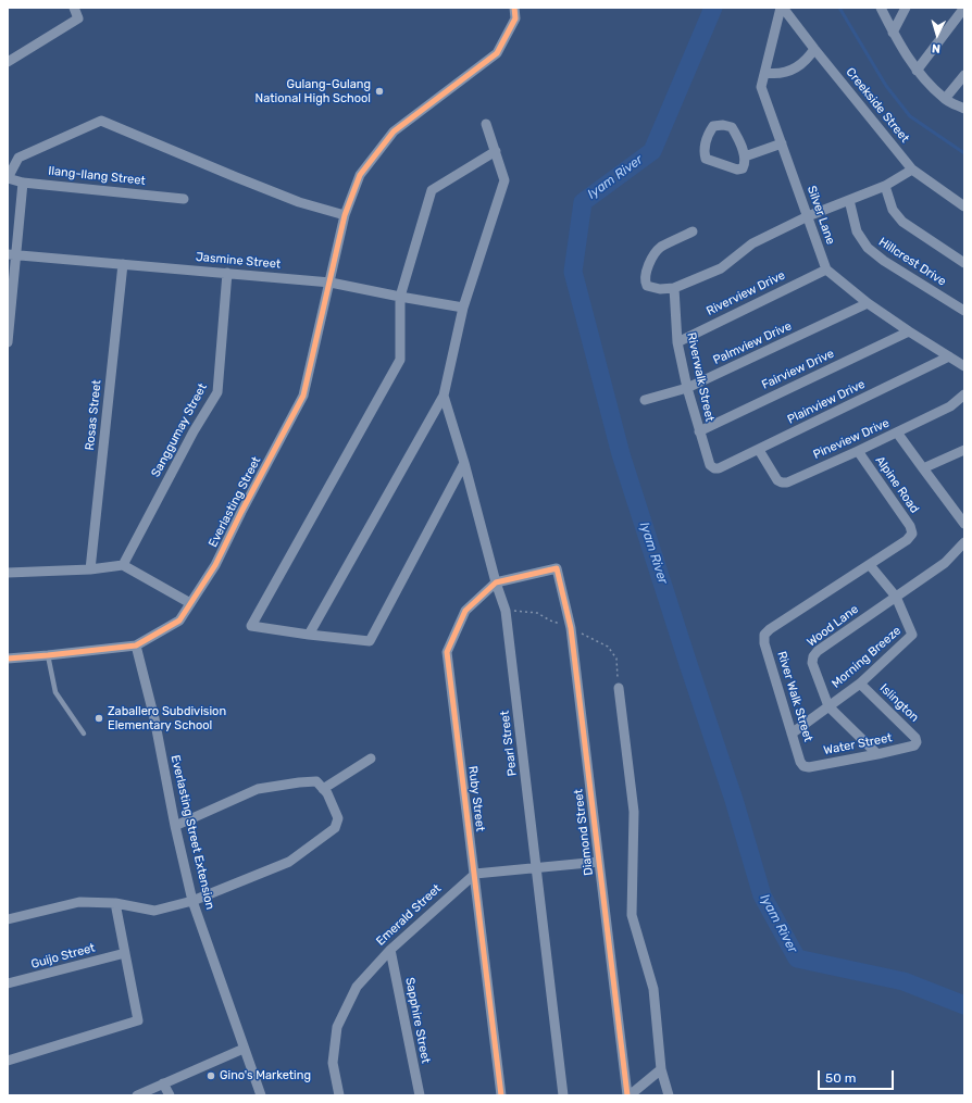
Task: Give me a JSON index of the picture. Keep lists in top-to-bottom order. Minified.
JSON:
{"streets":{"street":["Creekside Street","Ilang-Ilang Street","Silver Lane","Jasmine Street","Hillcrest Drive","Riverview Drive","Palmview Drive","Fairview Drive","Riverwalk Street","Plainview Drive","Rosas Street","Sanggumay Street","Pineview Drive","Alpine Road","Everlasting Street","Wood Lane","Morning Breeze","River Walk Street","Islington","Pearl Street","Water Street","Ruby Street","Everlasting Street Extension","Diamond Street","Emerald Street","Guijo Street","Sapphire Street"]},"crossings":[["Creekside Street","Silver Lane"],["Silver Lane","Riverview Drive"],["Jasmine Street","Rosas Street"],["Jasmine Street","Sanggumay Street"],["Jasmine Street","Everlasting Street"],["Riverview Drive","Riverwalk Street"],["Palmview Drive","Riverwalk Street"],["Fairview Drive","Riverwalk Street"],["Riverwalk Street","Plainview Drive"],["Plainview Drive","Pineview Drive"],["Pineview Drive","Alpine Road"],["Alpine Road","Morning Breeze"],["Alpine Road","River Walk Street"],["Everlasting Street","Everlasting Street Extension"],["Wood Lane","Morning Breeze"],["Wood Lane","Water Street"],["Morning Breeze","River Walk Street"],["Morning Breeze","Islington"],["River Walk Street","Water Street"],["Islington","Water Street"],["Pearl Street","Ruby Street"],["Ruby Street","Diamond Street"],["Ruby Street","Emerald Street"],["Emerald Street","Sapphire Street"]],"water":["Iyam River"],"places":["Gulang-Gulang National High School","Zaballero Subdivision Elementary School","Gino's Marketing"],"scale_bar":"50 m","north":"bottom"}
